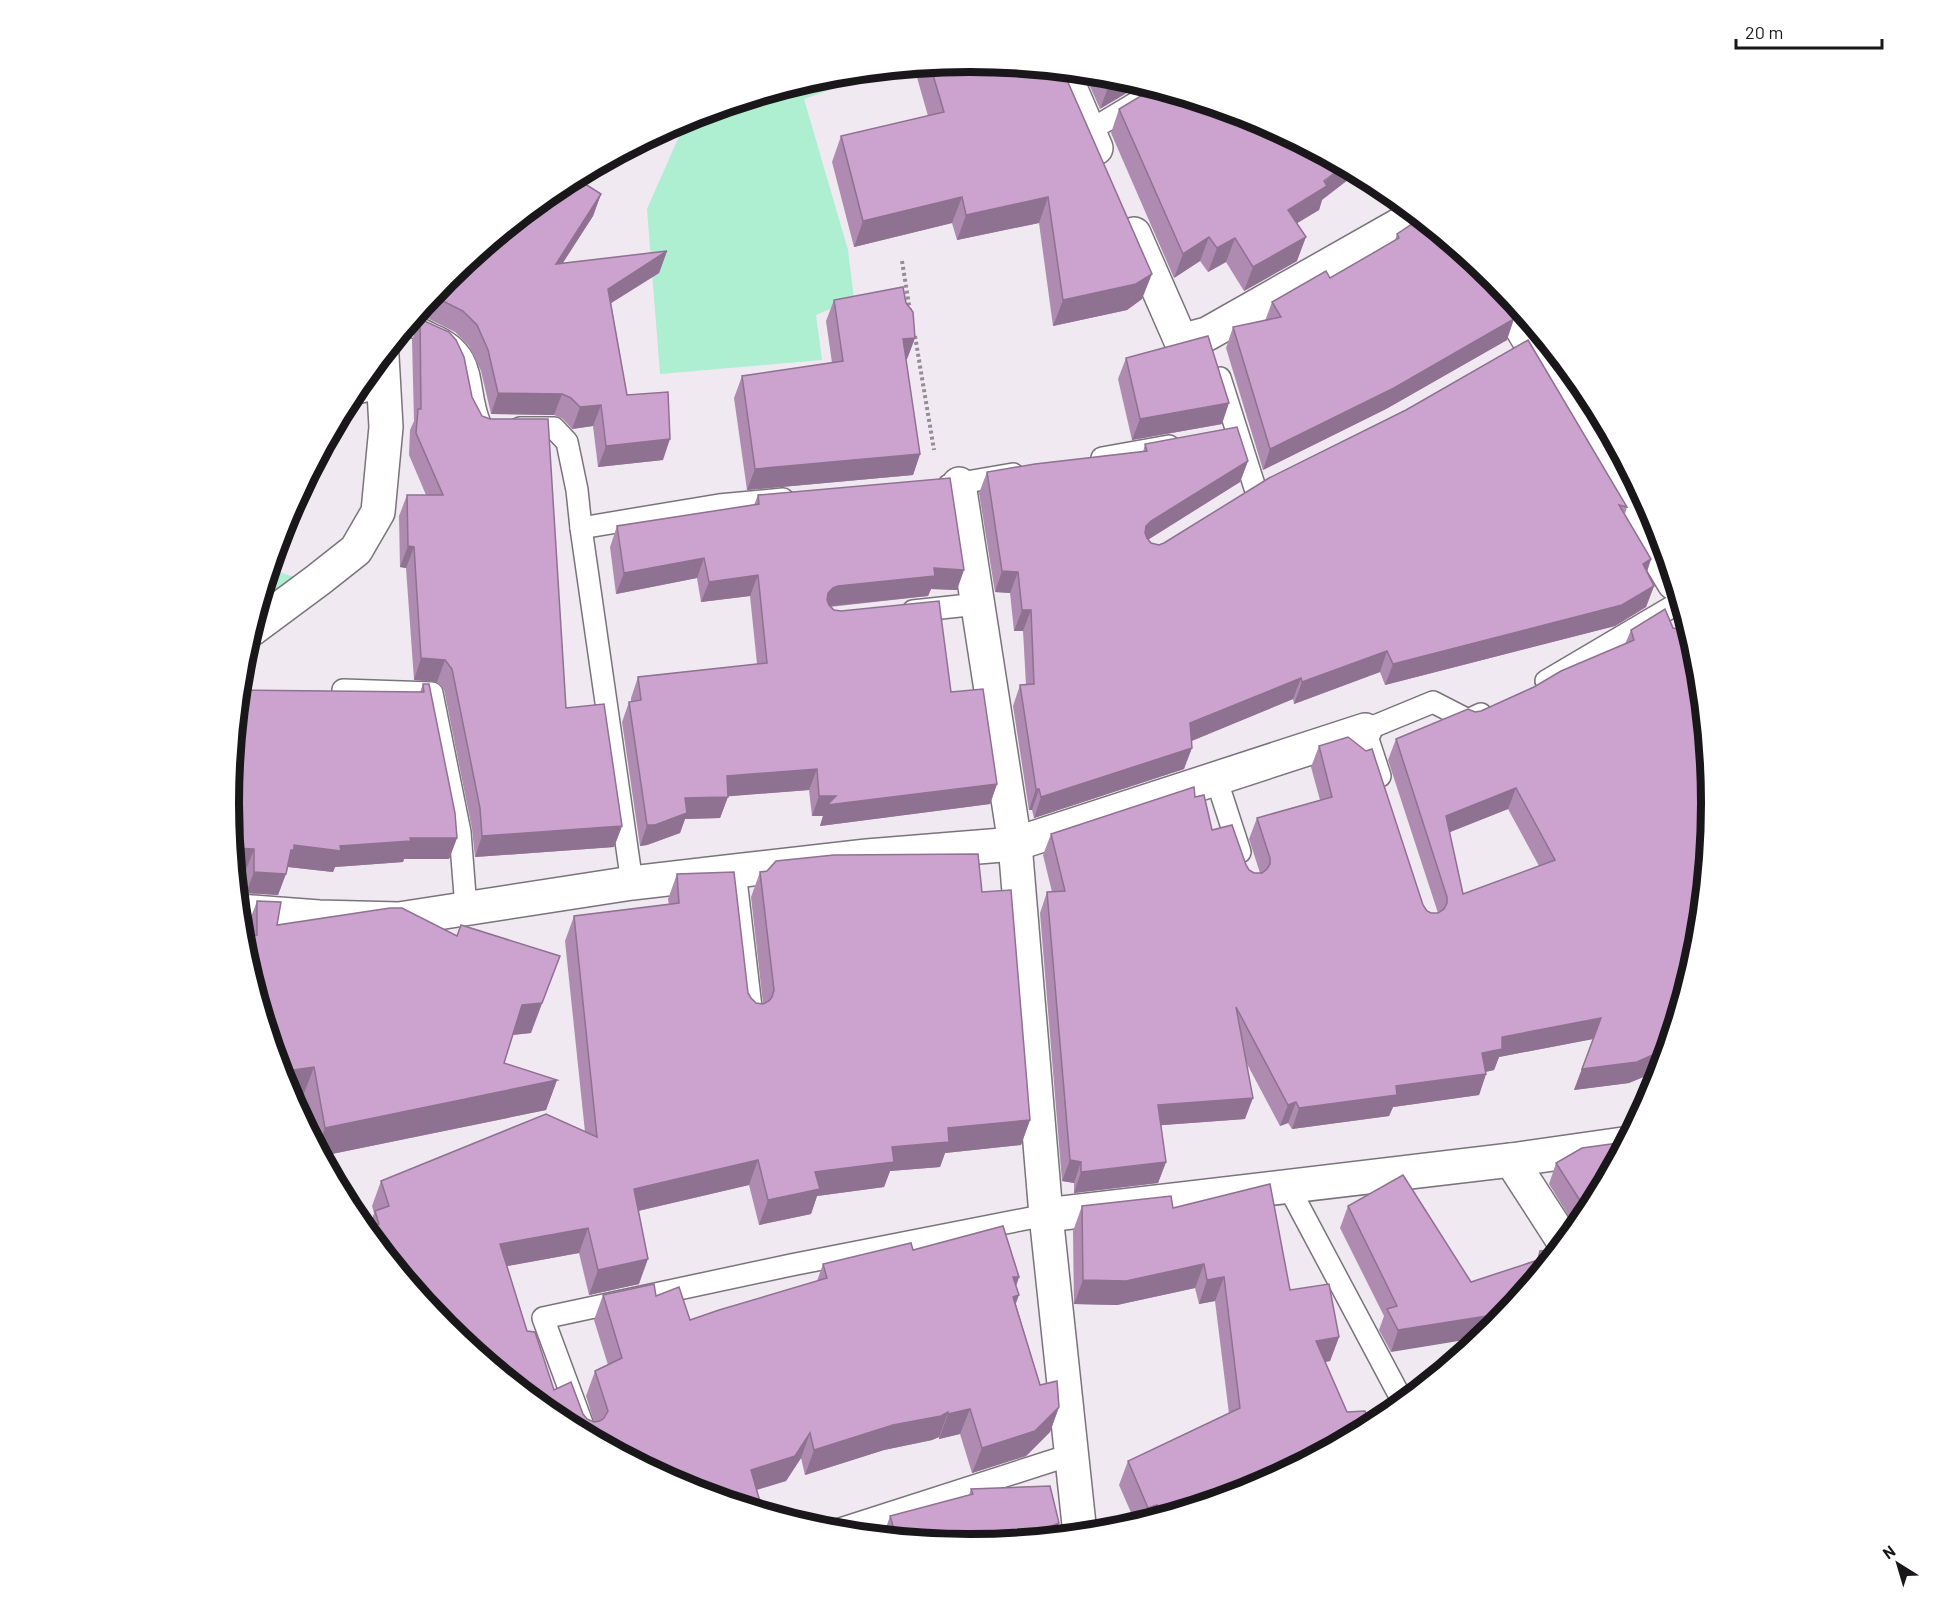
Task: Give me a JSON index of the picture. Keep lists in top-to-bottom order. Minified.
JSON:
{"scale_bar":"20 m","north":"top left"}
